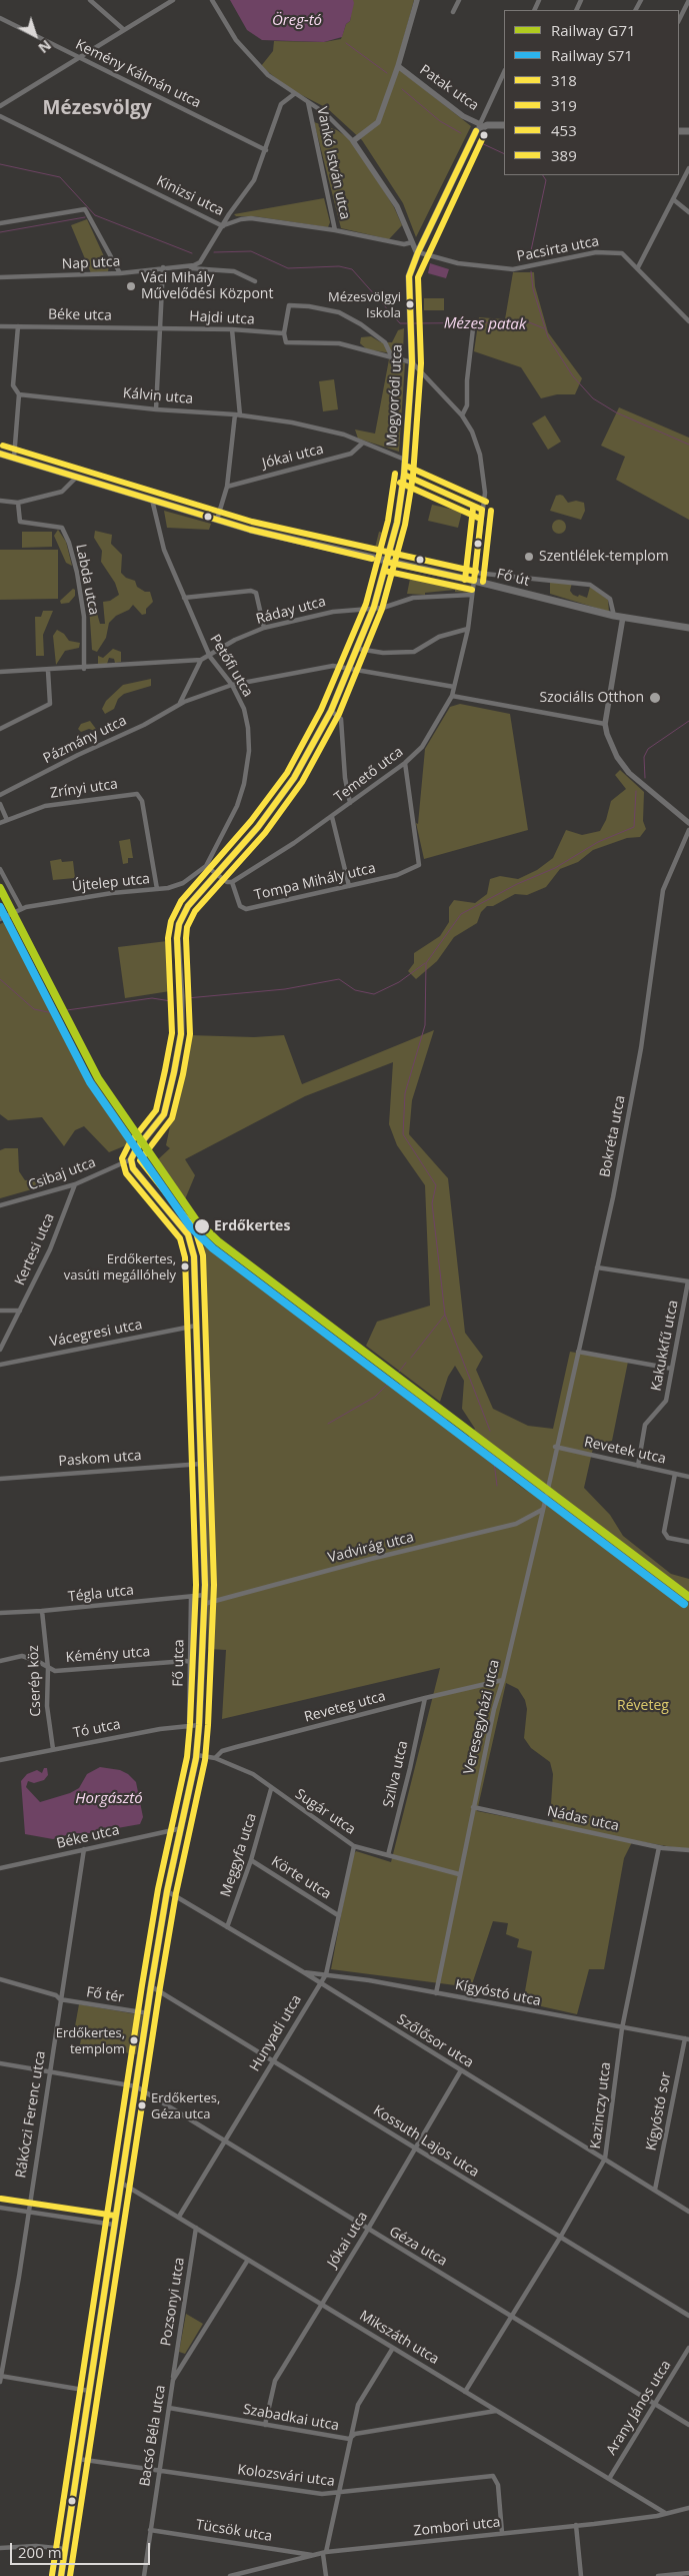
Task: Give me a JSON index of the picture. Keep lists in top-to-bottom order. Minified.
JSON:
{"streets":{"main road":["Mogyoródi utca","Fő út"],"street":["Kemény Kálmán utca","Patak utca","Vankó István utca","Kinizsi utca","Pacsirta utca","Nap utca","Béke utca","Hajdi utca","Kálvin utca","Jókai utca","Labda utca","Ráday utca","Petőfi utca","Pázmány utca","Temető utca","Zrínyi utca","Tompa Mihály utca","Újtelep utca","Bokréta utca","Csibaj utca","Kertesi utca","Vácegresi utca","Kakukkfű utca","Revetek utca","Paskom utca","Vadvirág utca","Tégla utca","Kémény utca","Fő utca","Cserép köz","Reveteg utca","Veresegyházi utca","Tó utca","Szilva utca","Sugár utca","Nádas utca","Meggyfa utca","Körte utca","Kígyóstó utca","Fő tér","Hunyadi utca","Szőlősor utca","Kazinczy utca","Kígyóstó sor","Rákóczi Ferenc utca","Kossuth Lajos utca","Géza utca","Pozsonyi utca","Mikszáth utca","Arany János utca","Szabadkai utca","Bacsó Béla utca","Kolozsvári utca","Zombori utca","Tücsök utca"]},"crossings":[["Patak utca","Mogyoródi utca"],["Vankó István utca","Kinizsi utca"],["Kinizsi utca","Nap utca"],["Pacsirta utca","Mogyoródi utca"],["Béke utca","Hajdi utca"],["Béke utca","Rákóczi Ferenc utca"],["Hajdi utca","Mogyoródi utca"],["Hajdi utca","Temető utca"],["Mogyoródi utca","Kálvin utca"],["Mogyoródi utca","Fő út"],["Mogyoródi utca","Ráday utca"],["Mogyoródi utca","Temető utca"],["Mogyoródi utca","Csibaj utca"],["Kálvin utca","Jókai utca"],["Jókai utca","Szőlősor utca"],["Jókai utca","Kossuth Lajos utca"],["Jókai utca","Géza utca"],["Jókai utca","Mikszáth utca"],["Jókai utca","Szabadkai utca"],["Fő út","Petőfi utca"],["Fő út","Temető utca"],["Labda utca","Ráday utca"],["Ráday utca","Petőfi utca"],["Ráday utca","Temető utca"],["Petőfi utca","Pázmány utca"],["Petőfi utca","Újtelep utca"],["Temető utca","Tompa Mihály utca"],["Zrínyi utca","Újtelep utca"],["Bokréta utca","Revetek utca"],["Bokréta utca","Veresegyházi utca"],["Csibaj utca","Kertesi utca"],["Kakukkfű utca","Revetek utca"],["Revetek utca","Veresegyházi utca"],["Vadvirág utca","Veresegyházi utca"],["Tégla utca","Fő utca"],["Tégla utca","Cserép köz"],["Kémény utca","Fő utca"],["Kémény utca","Cserép köz"],["Fő utca","Tó utca"],["Cserép köz","Tó utca"],["Reveteg utca","Veresegyházi utca"],["Reveteg utca","Szilva utca"],["Reveteg utca","Sugár utca"],["Veresegyházi utca","Sugár utca"],["Veresegyházi utca","Nádas utca"],["Veresegyházi utca","Kígyóstó utca"],["Szilva utca","Sugár utca"],["Sugár utca","Meggyfa utca"],["Sugár utca","Hunyadi utca"],["Nádas utca","Kazinczy utca"],["Meggyfa utca","Körte utca"],["Meggyfa utca","Szőlősor utca"],["Körte utca","Hunyadi utca"],["Kígyóstó utca","Hunyadi utca"],["Kígyóstó utca","Szőlősor utca"],["Kígyóstó utca","Kazinczy utca"],["Kígyóstó utca","Kígyóstó sor"],["Fő tér","Rákóczi Ferenc utca"],["Hunyadi utca","Szőlősor utca"],["Hunyadi utca","Kossuth Lajos utca"],["Hunyadi utca","Géza utca"],["Hunyadi utca","Mikszáth utca"],["Szőlősor utca","Kazinczy utca"],["Szőlősor utca","Kígyóstó sor"],["Kazinczy utca","Kossuth Lajos utca"],["Kazinczy utca","Géza utca"],["Kazinczy utca","Mikszáth utca"],["Géza utca","Arany János utca"],["Pozsonyi utca","Mikszáth utca"],["Pozsonyi utca","Bacsó Béla utca"],["Mikszáth utca","Arany János utca"],["Mikszáth utca","Szabadkai utca"],["Mikszáth utca","Bacsó Béla utca"],["Mikszáth utca","Zombori utca"],["Szabadkai utca","Bacsó Béla utca"],["Bacsó Béla utca","Kolozsvári utca"],["Bacsó Béla utca","Tücsök utca"],["Kolozsvári utca","Zombori utca"],["Zombori utca","Tücsök utca"]],"districts":["Mézesvölgy"],"water":["Öreg-tó","Mézes patak","Horgásztó"],"parks":["Réveteg"],"places":["Váci Mihály Művelődési Központ","Mézesvölgyi Iskola","Szentlélek-templom","Szociális Otthon","Erdőkertes","Erdőkertes, vasúti megállóhely","Erdőkertes, templom","Erdőkertes, Géza utca"],"lines":["transit line 318","transit line 319","transit line 453","transit line 389","rail line G71","rail line S71"],"legend":["Railway G71","Railway S71","318","319","453","389"],"scale_bar":"200 m","north":"bottom right"}
